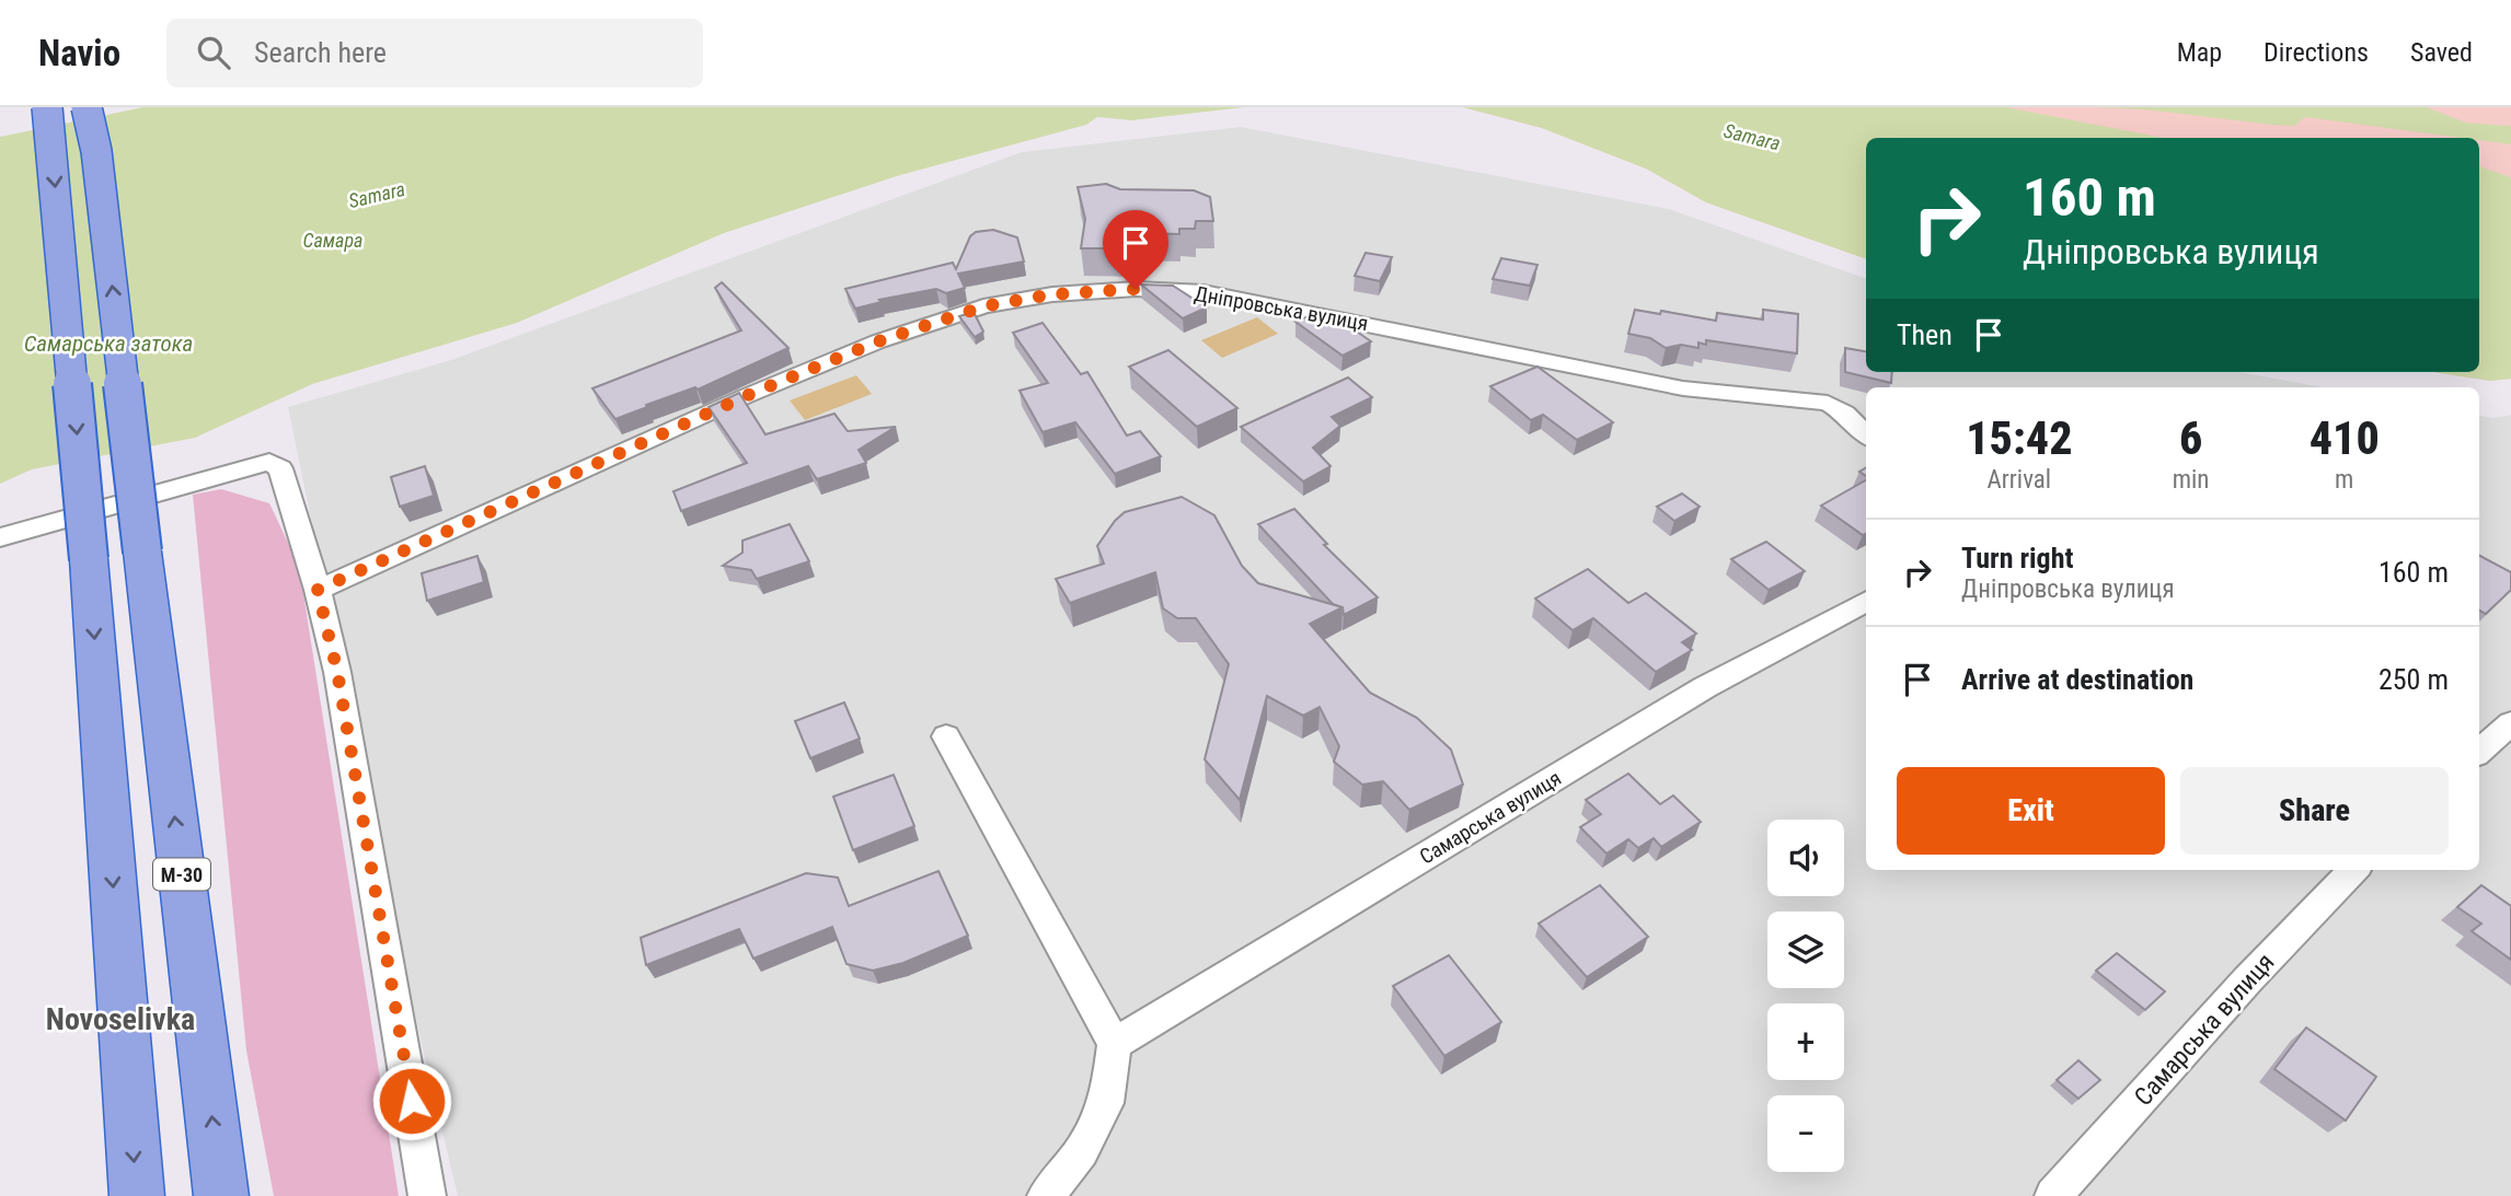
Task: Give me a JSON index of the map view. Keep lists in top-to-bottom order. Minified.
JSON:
{"streets":{"highway":["М-30"],"street":["Дніпровська вулиця","Самарська вулиця"]},"districts":["Novoselivka"],"water":["Samara","Самара","Самарська затока"],"page":{"header":"Navio","search":"Search here","nav":["Map","Directions","Saved"],"turn":["160 m","Дніпровська вулиця"],"then":"Then","eta":["15:42","Arrival","6","min","410","m"],"list":[{"name":"Turn right","note":"Дніпровська вулиця","value":"160 m"},{"name":"Arrive at destination","value":"250 m"}],"buttons":["Exit","Share"],"map_buttons":["+","−"]}}
